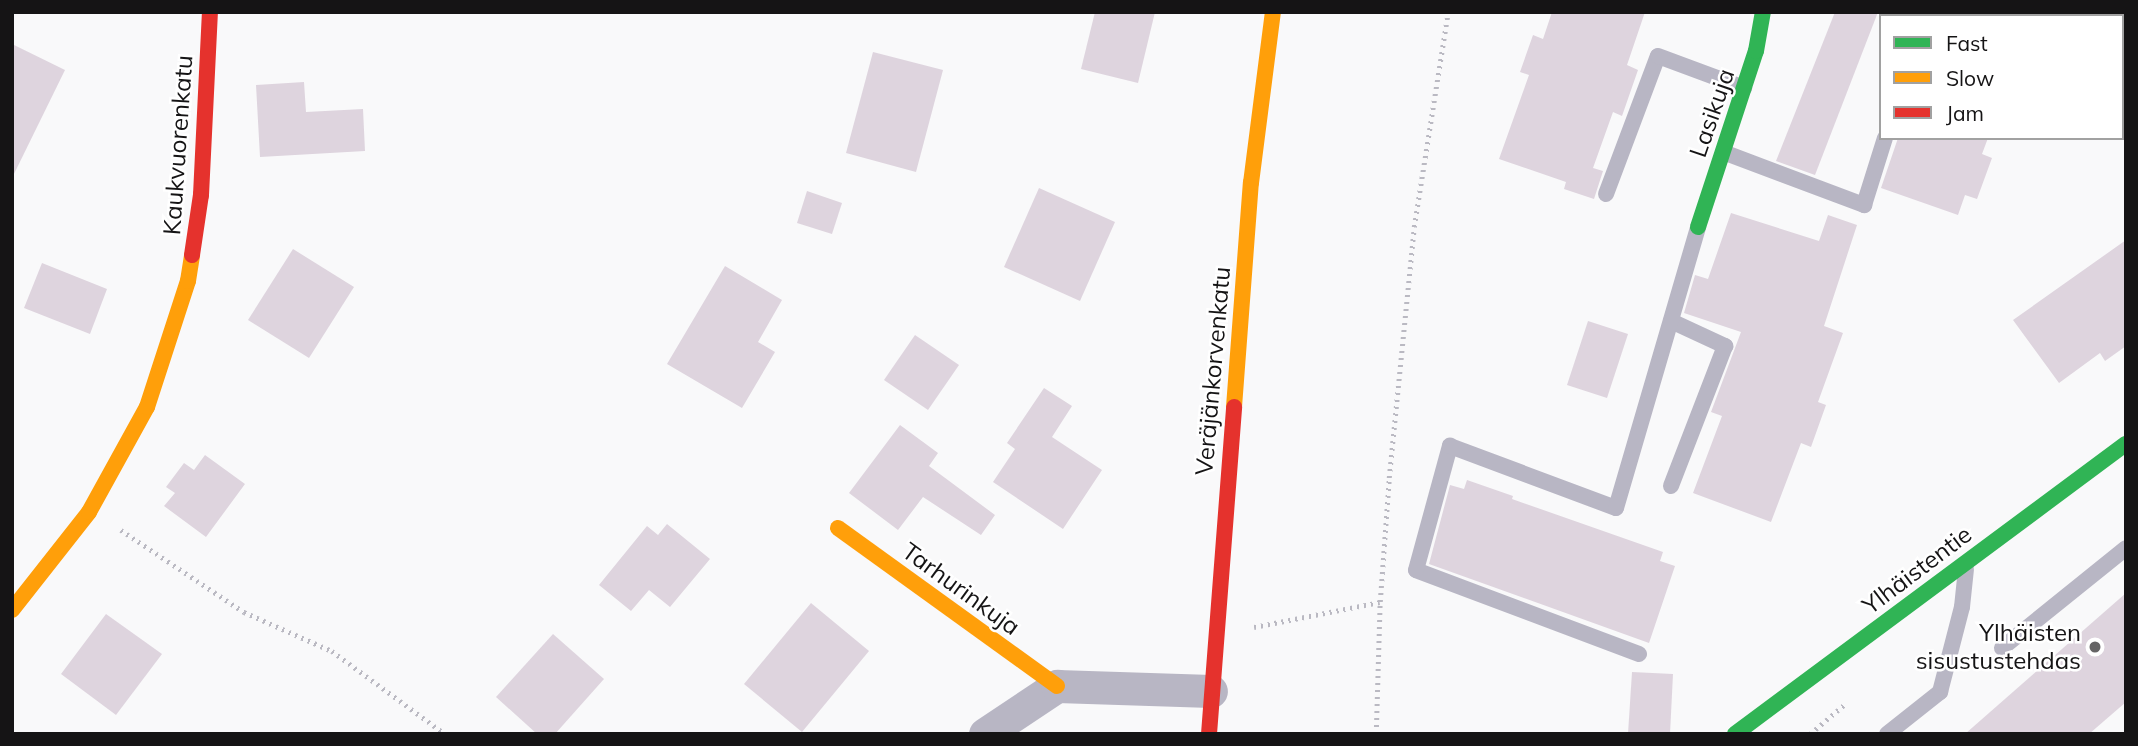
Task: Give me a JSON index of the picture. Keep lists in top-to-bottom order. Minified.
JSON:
{"streets":{"street":["Lasikuja","Kaukvuorenkatu","Veräjänkorvenkatu","Ylhäistentie","Tarhurinkuja"]},"places":["Ylhäisten sisustustehdas"],"legend":["Fast","Slow","Jam"]}
